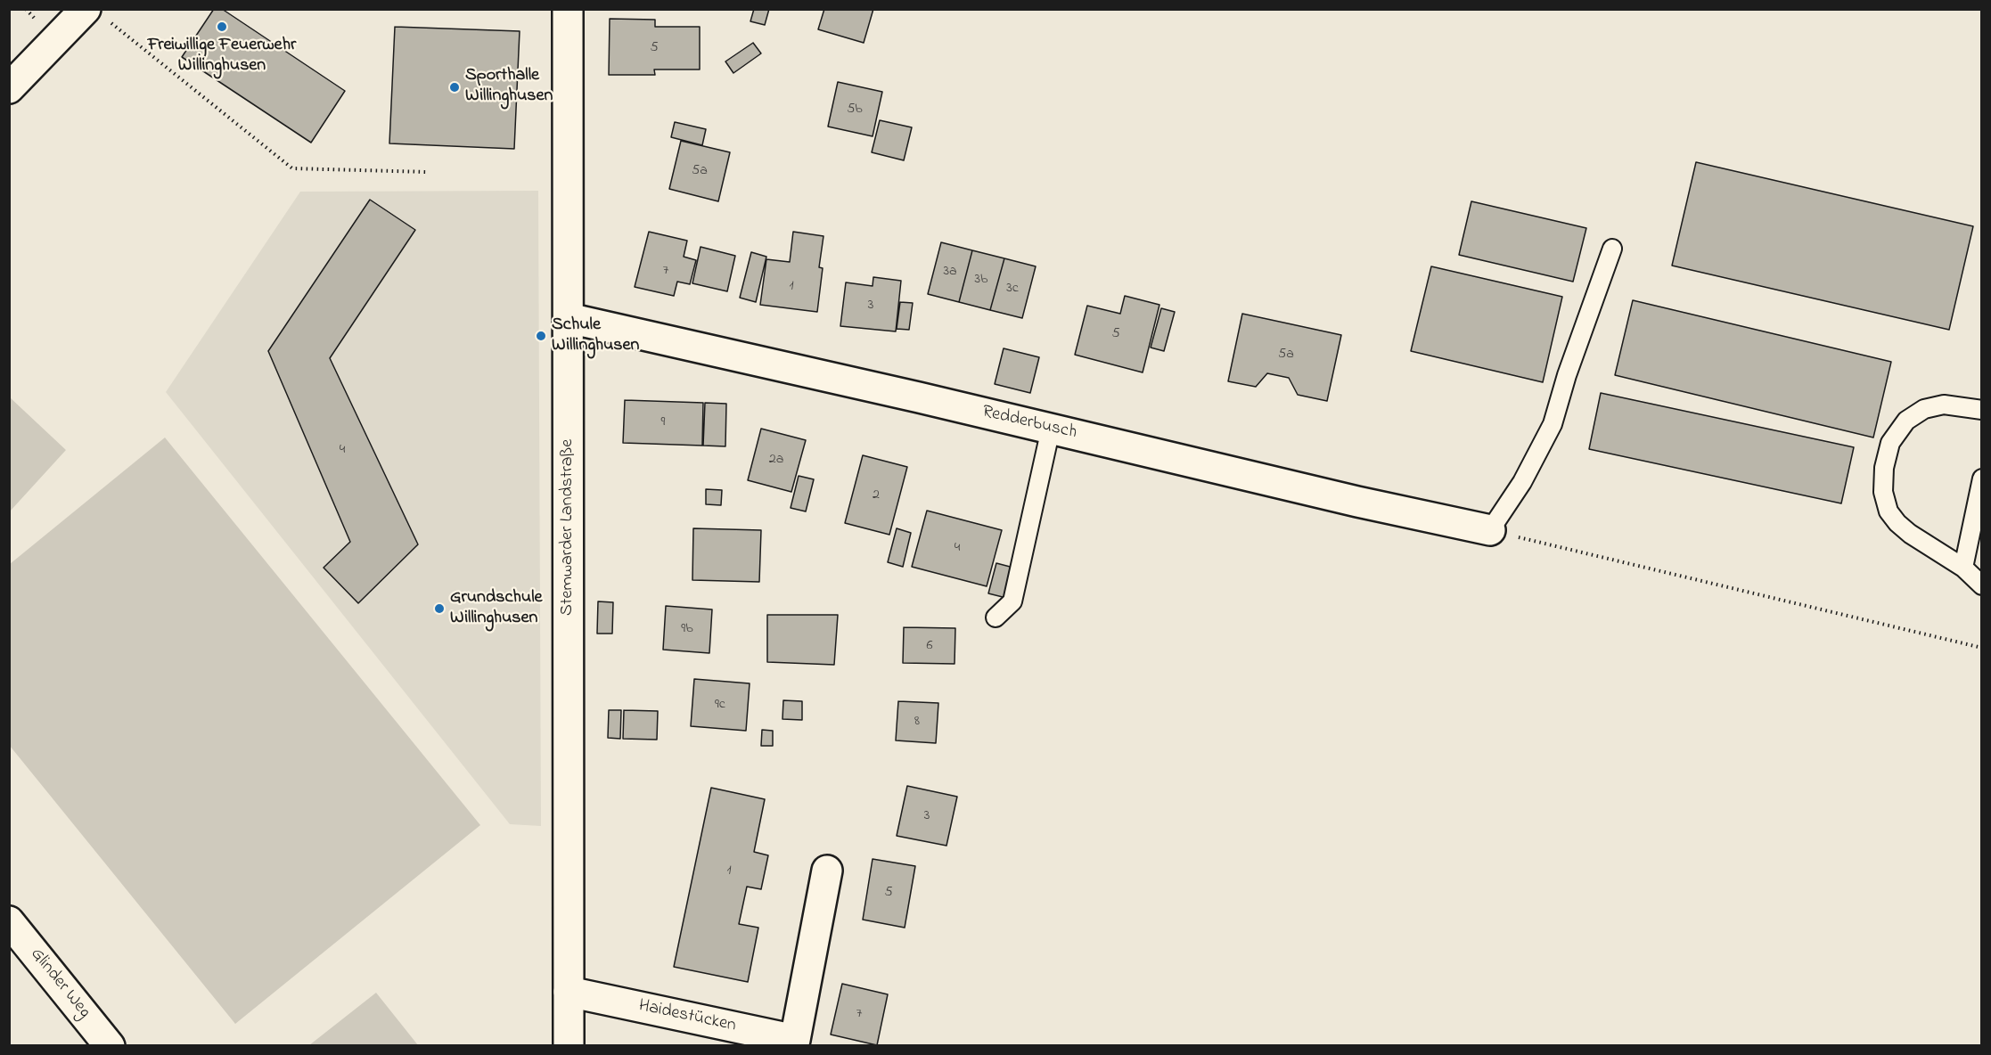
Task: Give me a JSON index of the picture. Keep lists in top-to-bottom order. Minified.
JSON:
{"streets":{"street":["Redderbusch","Stemwarder Landstraße","Glinder Weg","Haidestücken"]},"crossings":[["Redderbusch","Stemwarder Landstraße"],["Stemwarder Landstraße","Haidestücken"]],"places":["Freiwillige Feuerwehr Willinghusen","Sporthalle Willinghusen","Schule Willinghusen","Grundschule Willinghusen"],"house_numbers":["5","5b","5a","7","3a","3b","1","3c","3","5","5a","9","4","2a","2","4","9b","6","9c","8","3","1","5","7"]}
